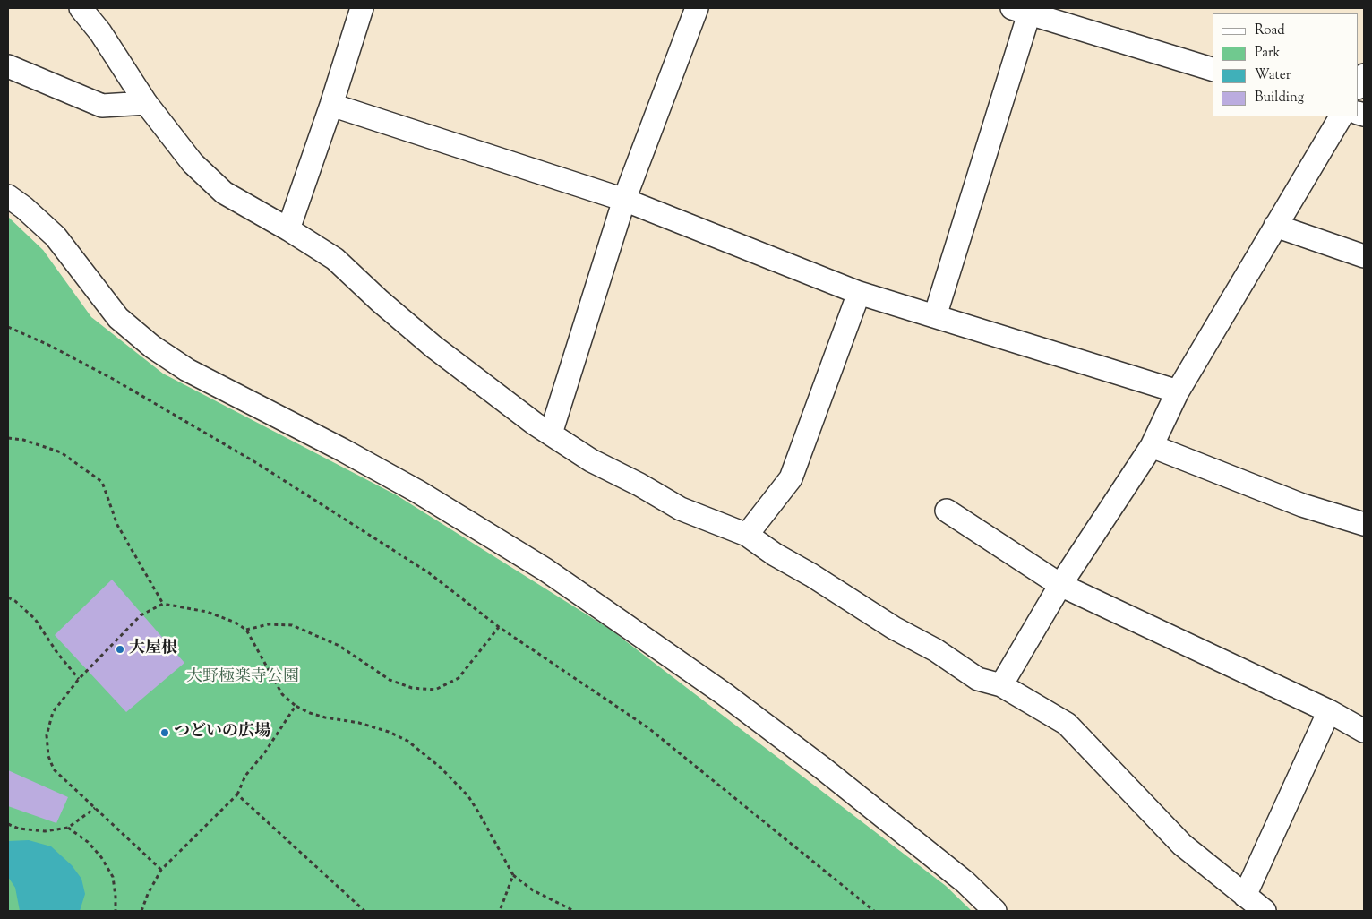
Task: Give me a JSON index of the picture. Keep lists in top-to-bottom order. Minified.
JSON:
{"parks":["大野極楽寺公園"],"places":["大屋根","つどいの広場"],"legend":["Road","Park","Water","Building"]}
